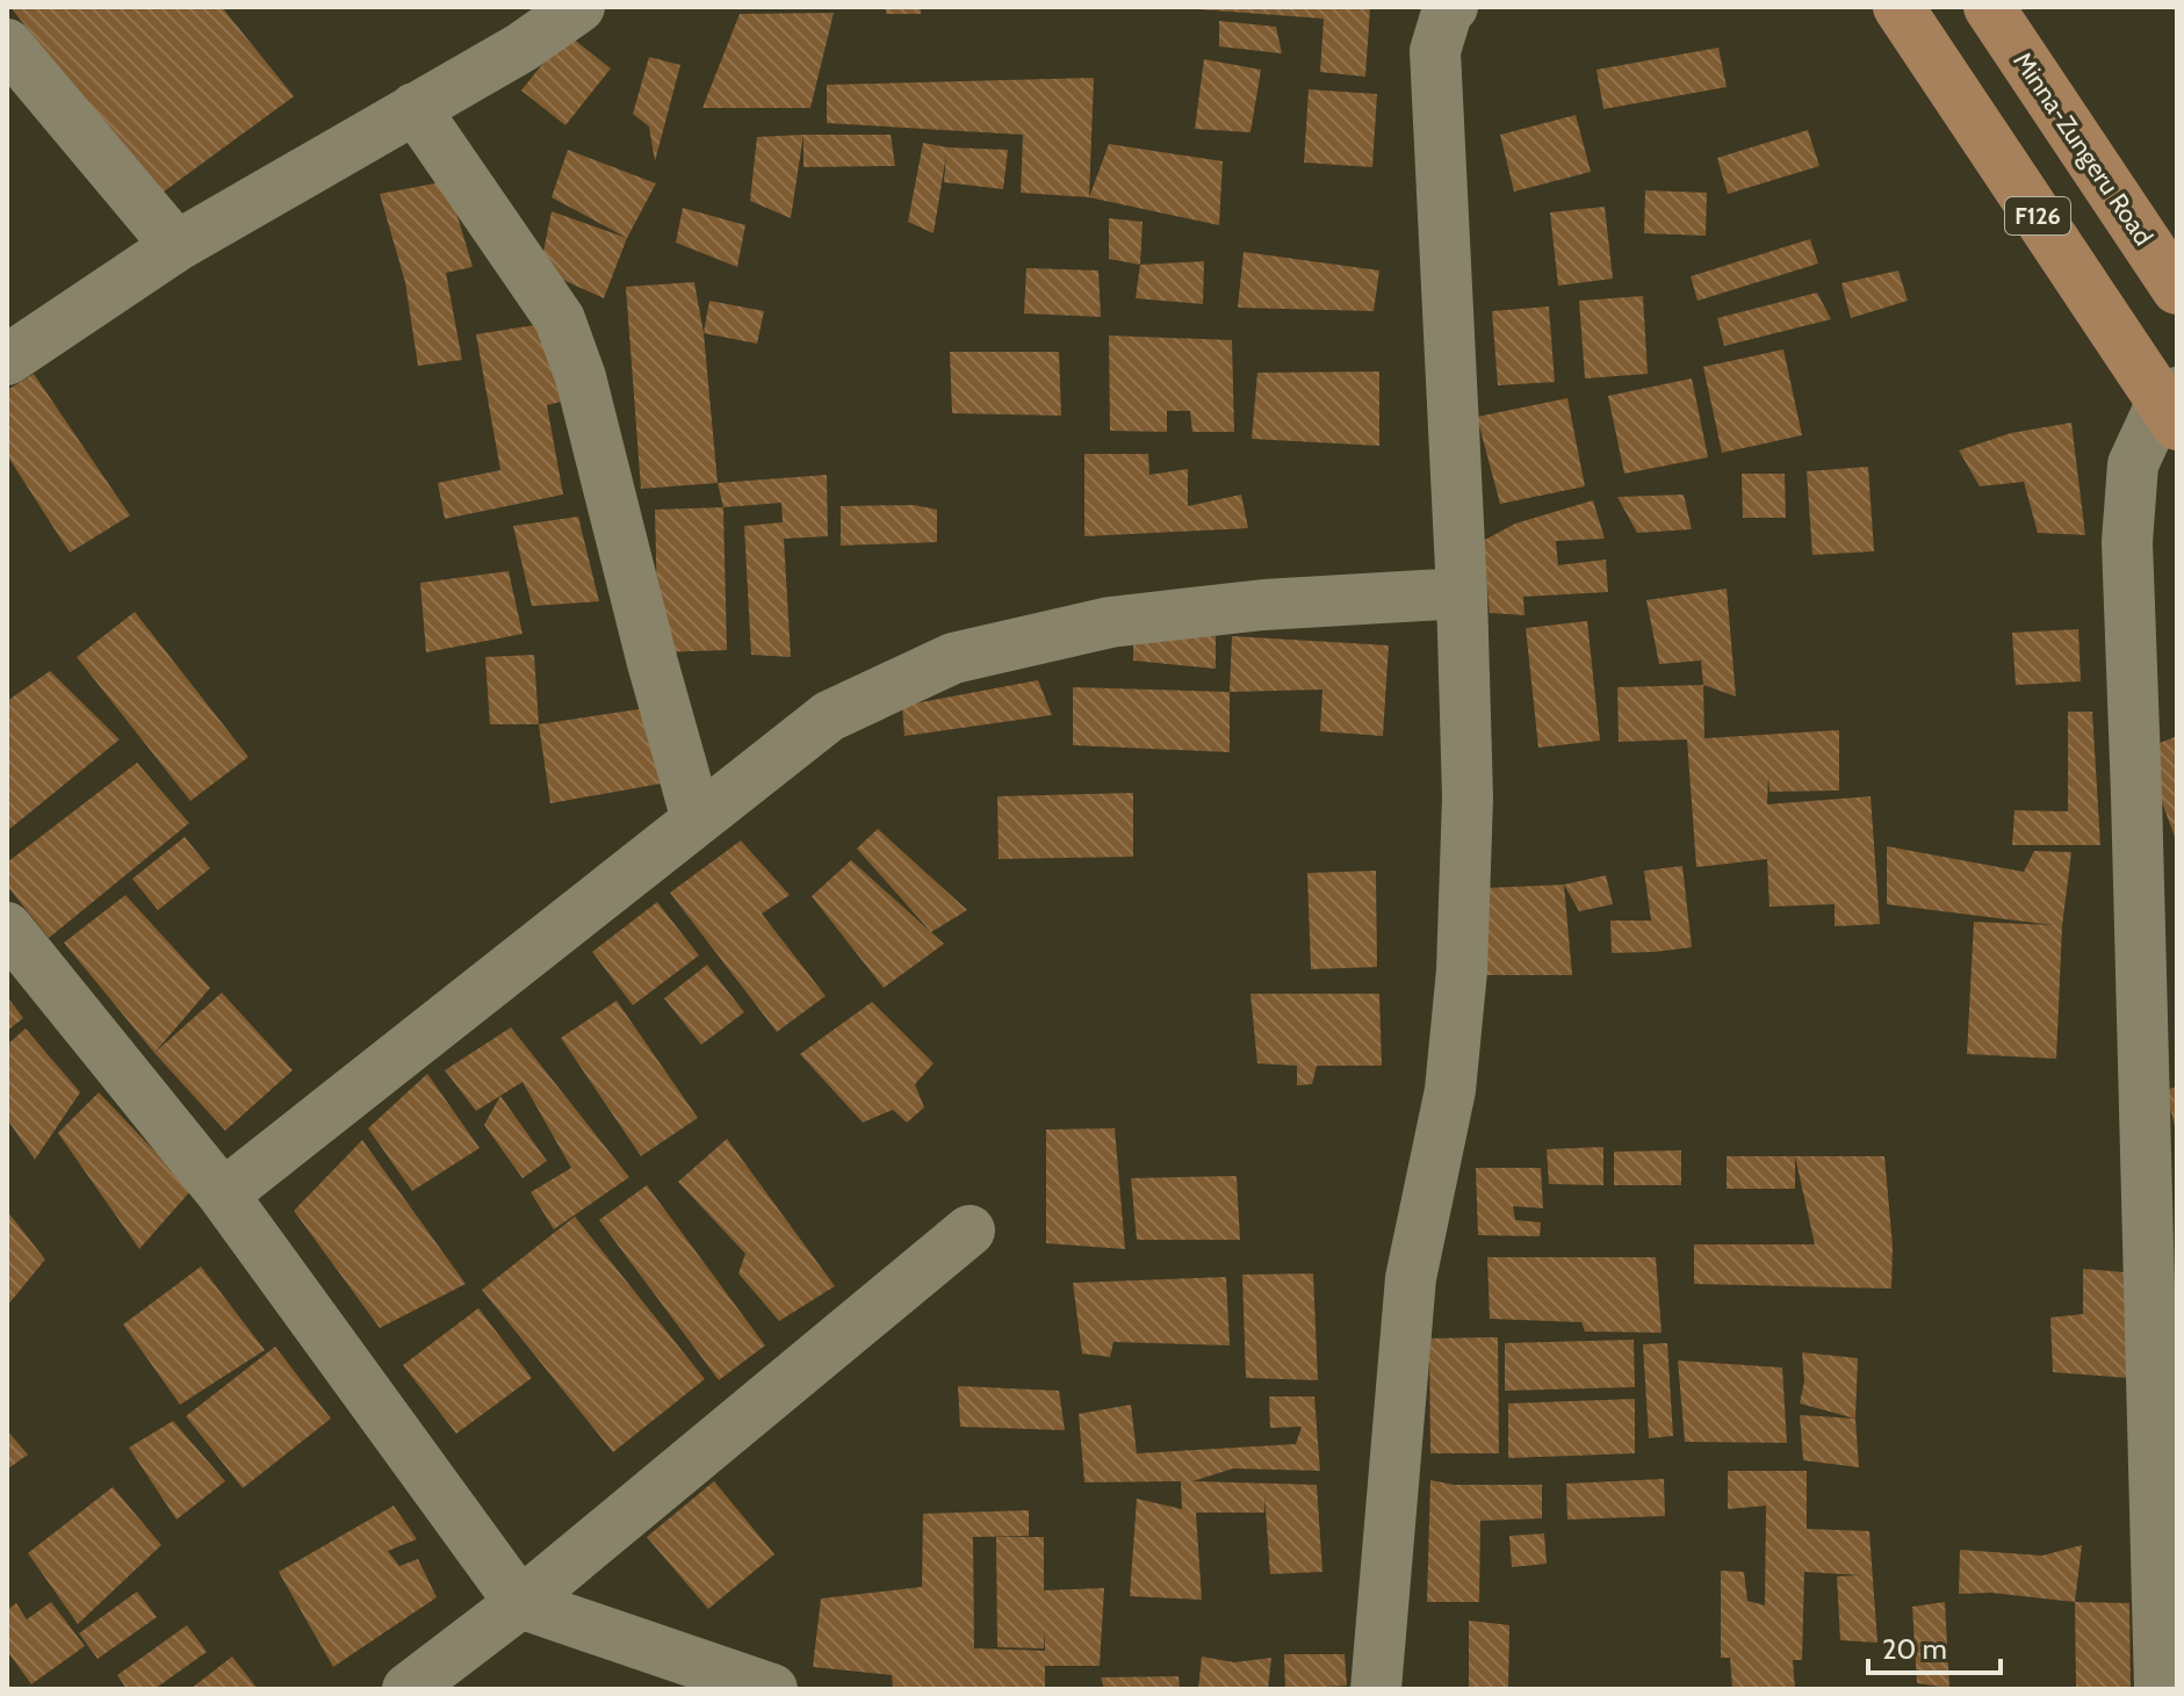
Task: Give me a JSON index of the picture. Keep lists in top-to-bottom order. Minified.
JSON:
{"streets":{"main road":["Minna-Zungeru Road","F126"]},"scale_bar":"20 m"}
